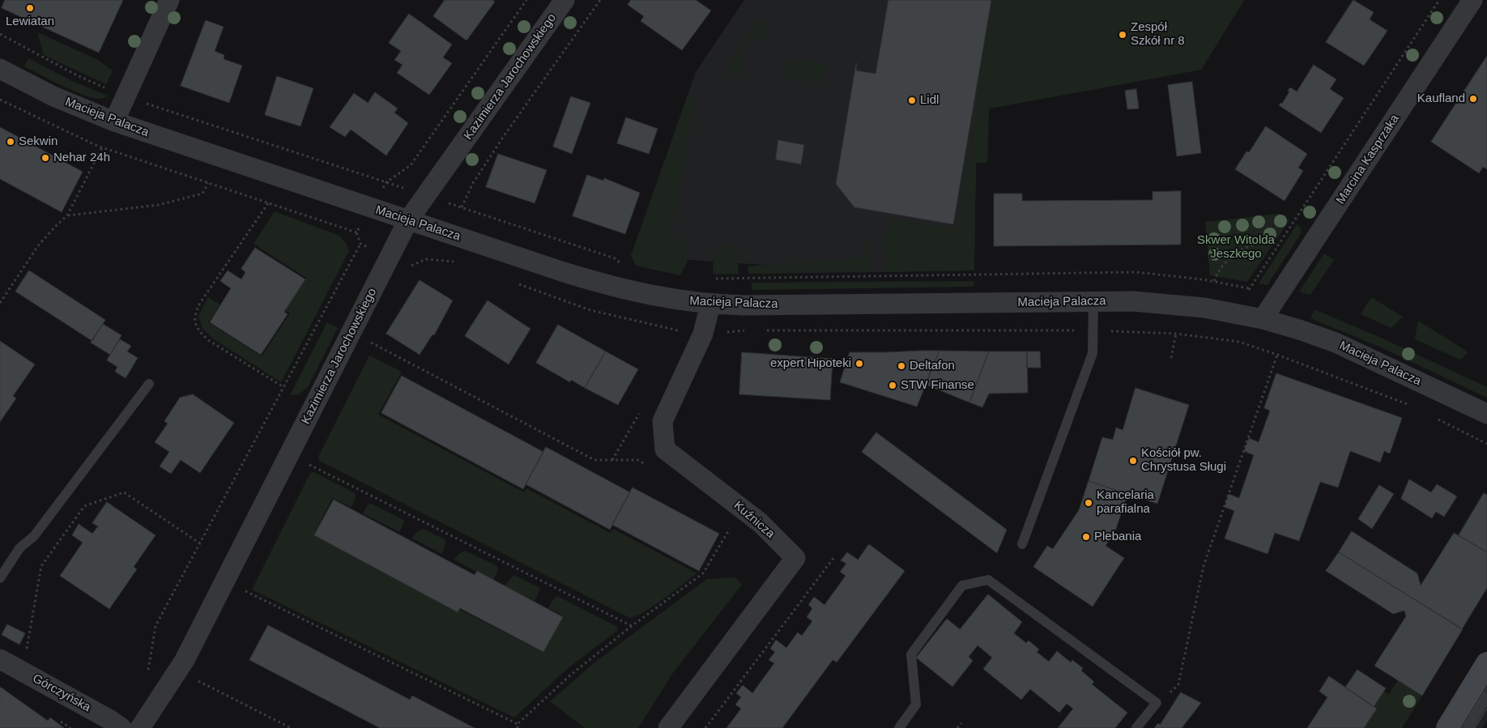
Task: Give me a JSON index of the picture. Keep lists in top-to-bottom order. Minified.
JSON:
{"streets":{"street":["Kazimierza Jarochowskiego","Macieja Palacza","Marcina Kasprzaka","Kuźnicza","Górczyńska"]},"crossings":[["Kazimierza Jarochowskiego","Macieja Palacza"],["Macieja Palacza","Marcina Kasprzaka"],["Macieja Palacza","Kuźnicza"]],"parks":["Skwer Witolda Jeszkego"],"places":["Lewiatan","Zespół Szkół nr 8","Kaufland","Lidl","Sekwin","Nehar 24h","expert Hipoteki","Deltafon","STW Finanse","Kościół pw. Chrystusa Sługi","Kancelaria parafialna","Plebania"]}
